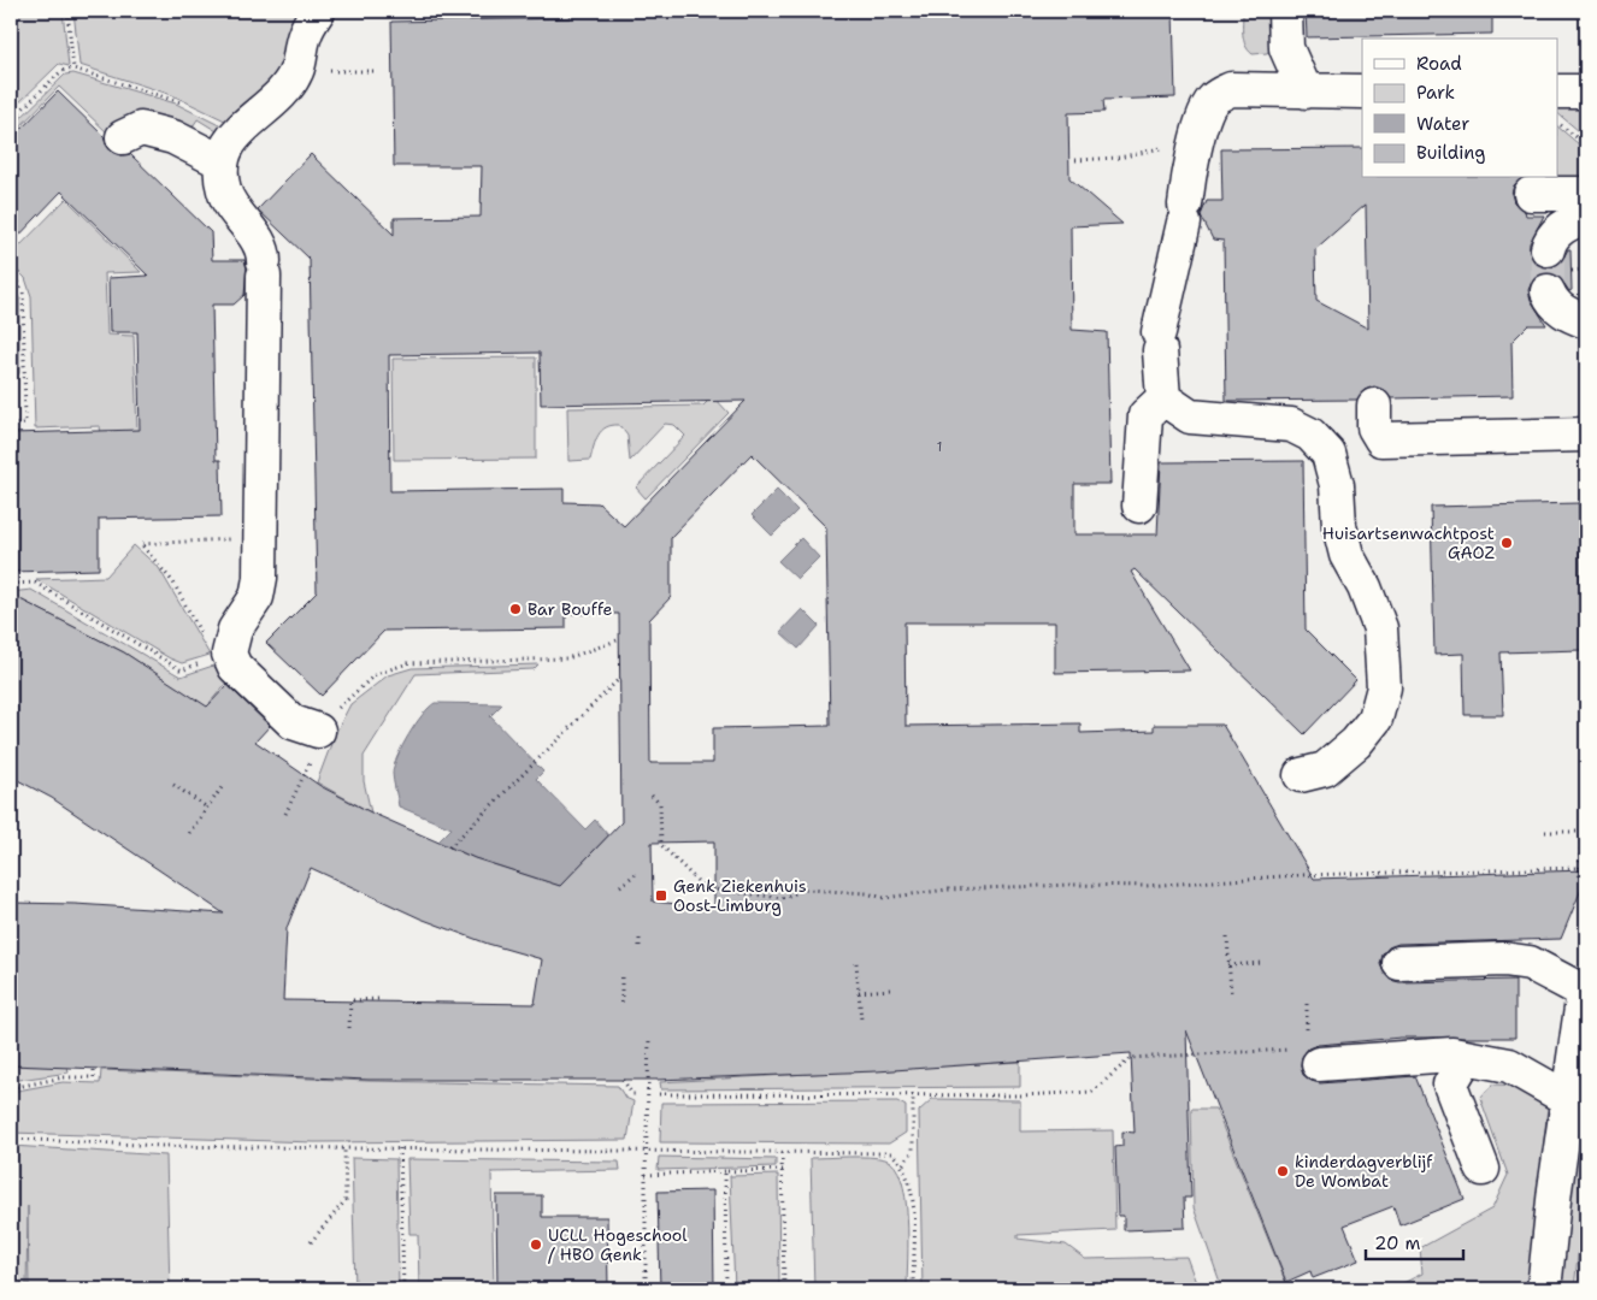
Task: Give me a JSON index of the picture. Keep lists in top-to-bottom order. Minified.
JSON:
{"places":{"other":["Huisartsenwachtpost GAOZ","Bar Bouffe","kinderdagverblijf De Wombat","UCLL Hogeschool / HBO Genk"],"transit":["Genk Ziekenhuis Oost-Limburg"]},"house_numbers":["1"],"legend":["Road","Park","Water","Building"],"scale_bar":"20 m"}
